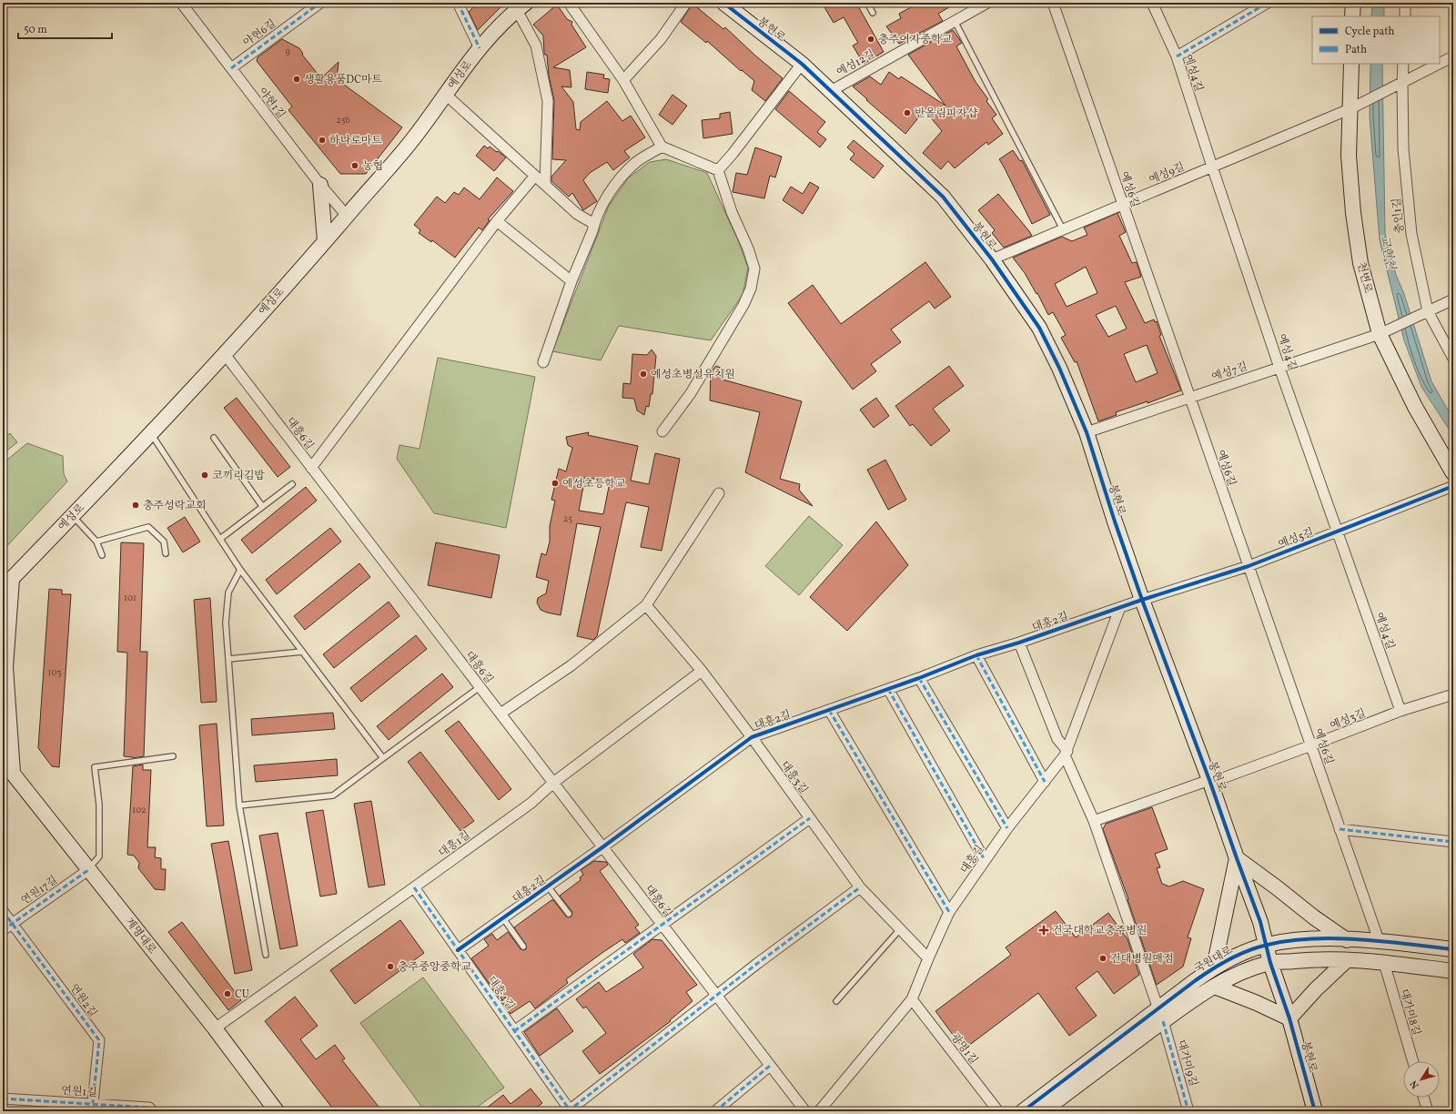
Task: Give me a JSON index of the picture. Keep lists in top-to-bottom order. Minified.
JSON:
{"streets":{"street":["봉현로","야현6길","예성12길","예성4길","예성로","야현1길","예성9길","예성6길","충인1길","천변로","예성7길","대흥6길","예성5길","대흥2길","예성3길","대흥3길","대흥1길","대흥길","연원17길","계명대로","국원대로","대흥4길","연원2길","대가미8길","광명1길","대가미9길","연원1길"]},"crossings":[["봉현로","예성12길"],["봉현로","예성9길"],["봉현로","예성7길"],["봉현로","예성5길"],["봉현로","대흥2길"],["봉현로","예성3길"],["봉현로","국원대로"],["야현6길","야현1길"],["예성4길","예성9길"],["예성4길","예성7길"],["예성4길","예성5길"],["예성4길","예성3길"],["예성로","야현1길"],["예성로","대흥6길"],["예성9길","예성6길"],["예성9길","충인1길"],["예성9길","천변로"],["예성6길","예성7길"],["예성6길","예성5길"],["예성6길","예성3길"],["예성6길","국원대로"],["충인1길","예성7길"],["천변로","예성7길"],["대흥6길","대흥2길"],["대흥6길","대흥1길"],["예성5길","대흥2길"],["대흥2길","대흥3길"],["대흥2길","대흥길"],["대흥2길","대흥4길"],["대흥2길","대가미9길"],["예성3길","대가미9길"],["대흥3길","대흥1길"],["대흥3길","대흥길"],["대흥1길","계명대로"],["대흥1길","대흥4길"],["대흥길","광명1길"],["대흥길","대가미9길"],["연원17길","계명대로"],["연원17길","연원2길"],["국원대로","대가미8길"],["국원대로","대가미9길"],["연원2길","연원1길"]],"water":["교현천"],"places":{"other":["충주여자중학교","생활용품DC마트","반올림피자샵","하나로마트","농협","예성초병설유치원","코끼리김밥","예성초등학교","충주성락교회","건대병원매점","충주중앙중학교","CU"],"health":["건국대학교충주병원"]},"house_numbers":["9","256","25","101","103","102"],"legend":["Cycle path","Path"],"scale_bar":"50 m","north":"bottom left"}
